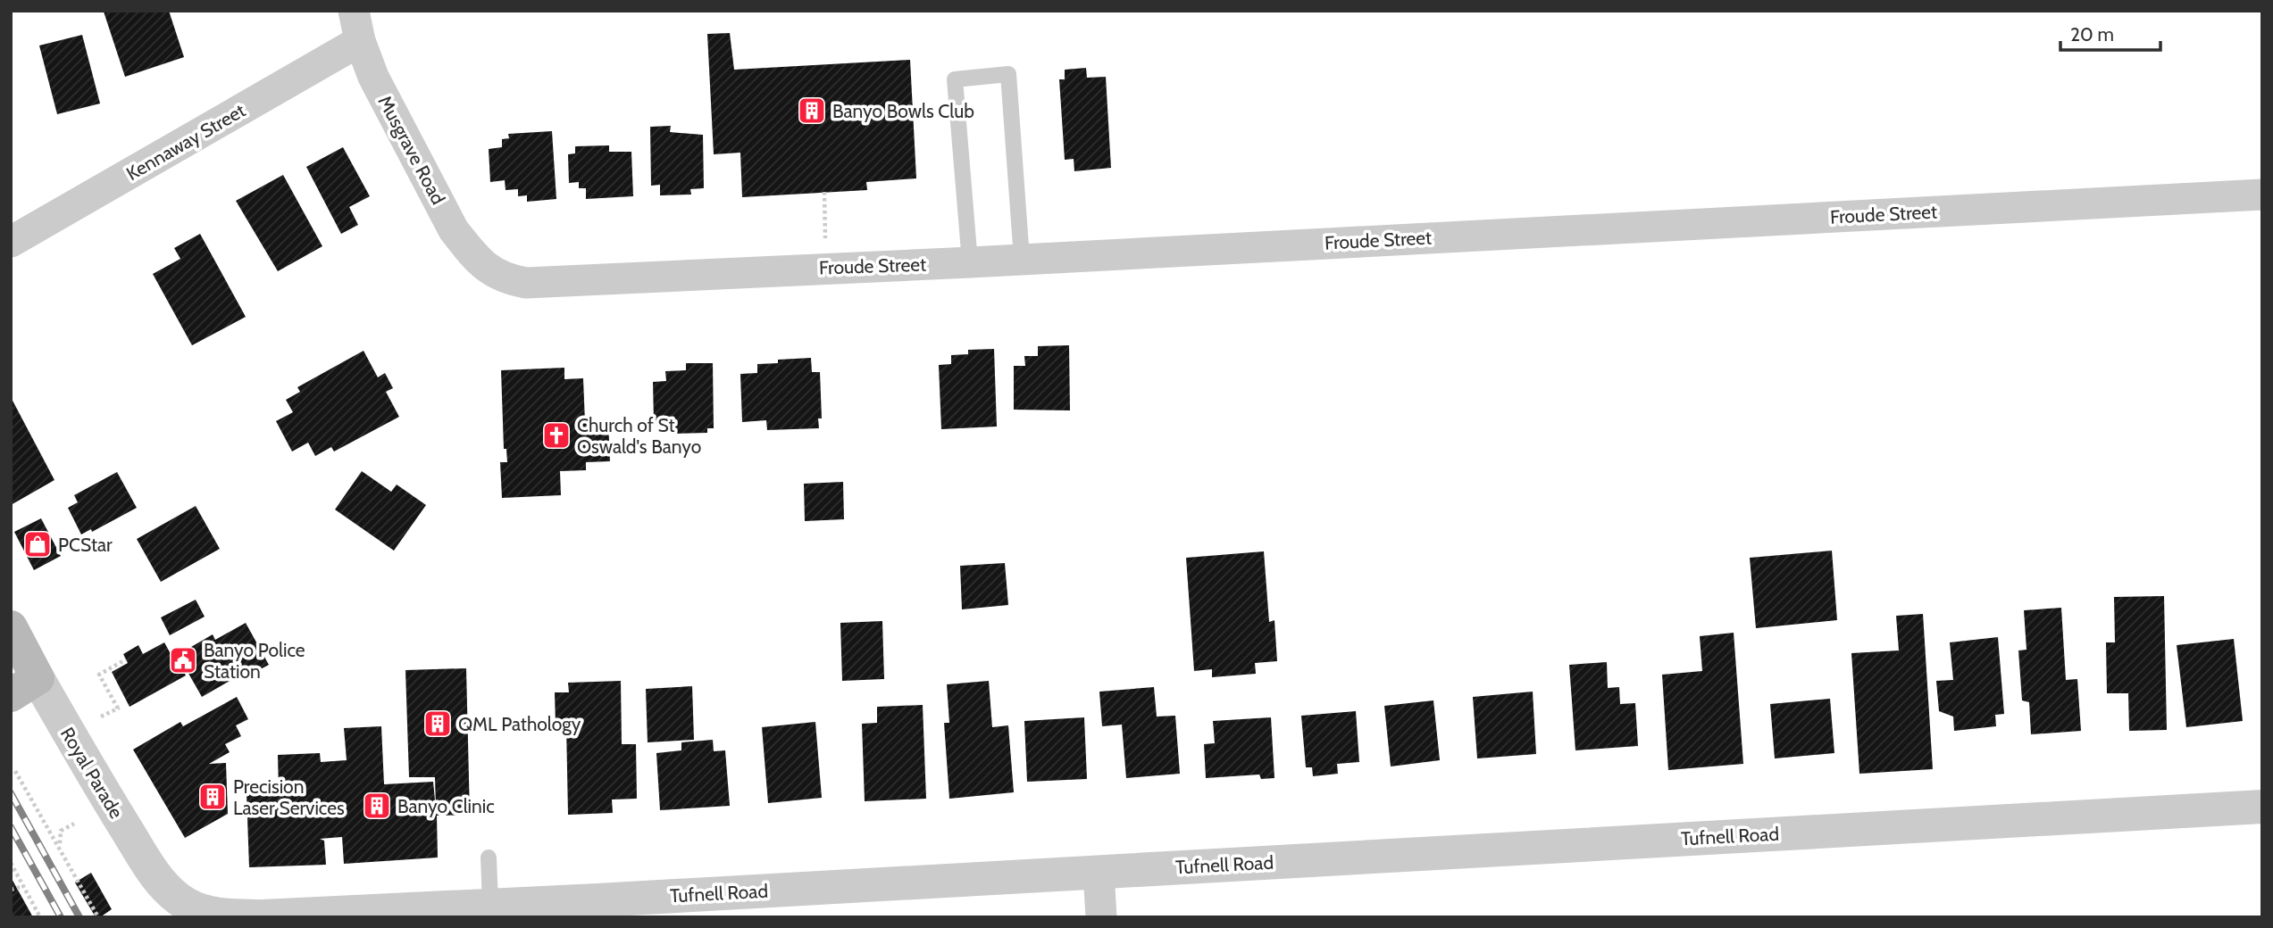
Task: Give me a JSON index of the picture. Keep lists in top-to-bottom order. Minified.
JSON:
{"streets":{"main road":["Royal Parade"],"street":["Kennaway Street","Musgrave Road","Froude Street","Tufnell Road"]},"crossings":[["Kennaway Street","Musgrave Road"],["Musgrave Road","Froude Street"],["Royal Parade","Tufnell Road"]],"places":{"building":["Banyo Bowls Club","QML Pathology","Precision Laser Services","Banyo Clinic"],"church":["Church of St Oswald's Banyo"],"shop":["PCStar"],"public building":["Banyo Police Station"]},"scale_bar":"20 m"}
